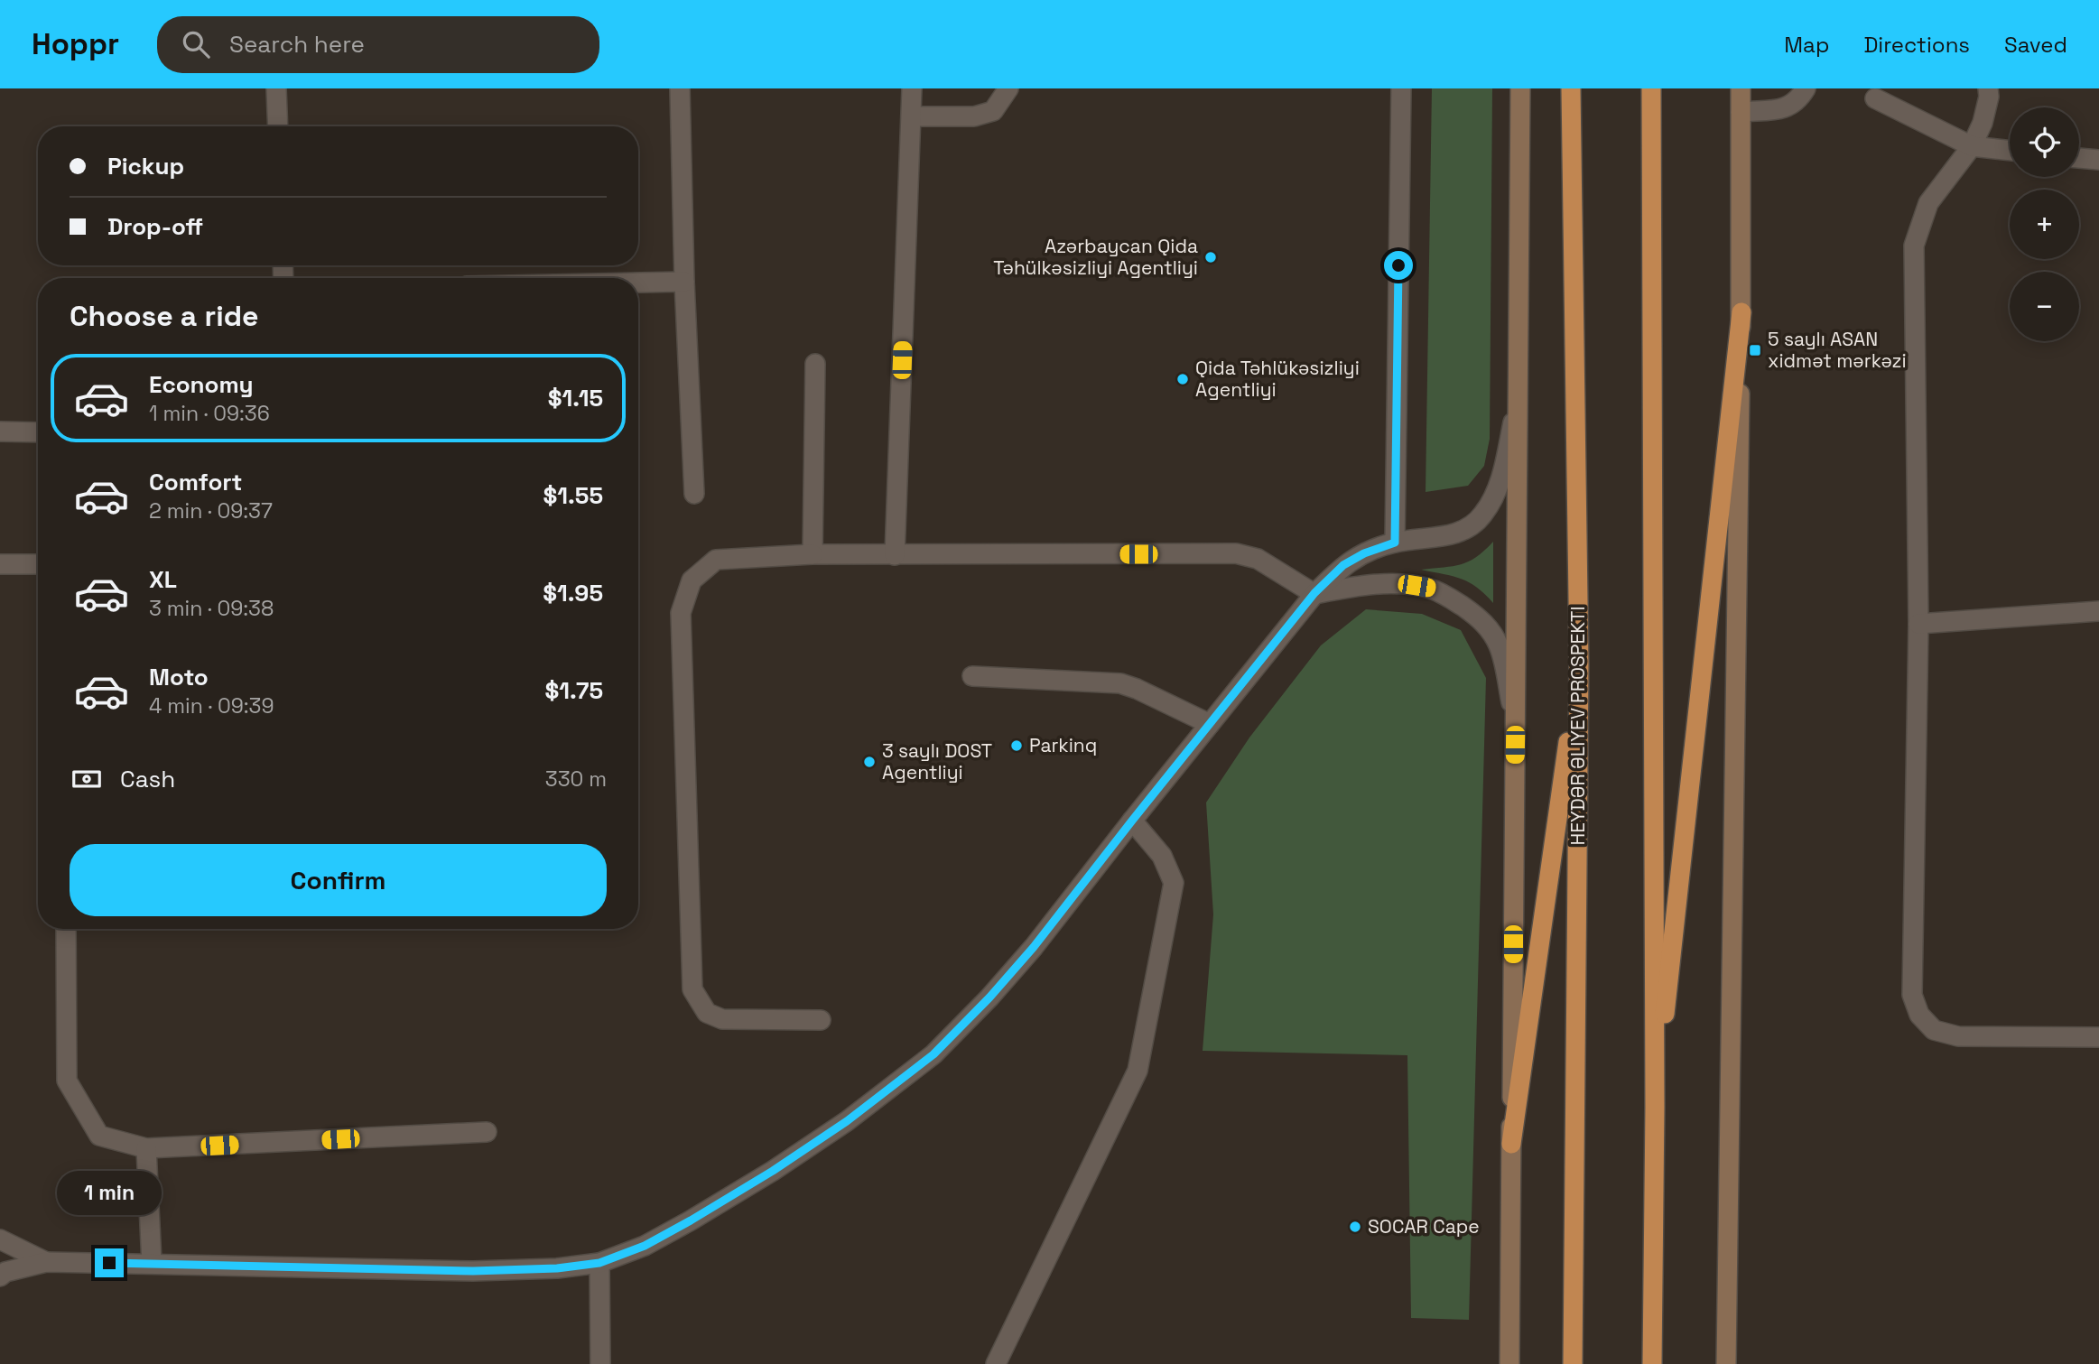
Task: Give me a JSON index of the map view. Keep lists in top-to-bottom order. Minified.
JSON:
{"streets":{"highway":["HEYDƏR ƏLIYEV PROSPEKTI"]},"places":{"other":["Azərbaycan Qida Təhülkəsizliyi Agentliyi","Qida Təhlükəsizliyi Agentliyi","Parkinq","3 saylı DOST Agentliyi","SOCAR Cape"],"transit":["5 saylı ASAN xidmət mərkəzi"]},"page":{"header":"Hoppr","search":"Search here","nav":["Map","Directions","Saved"],"map_buttons":["+","−"],"banner":["Pickup","Drop-off"],"heading":"Choose a ride","list":[{"name":"Economy","note":"1 min · 09:36","value":"$1.15"},{"name":"Comfort","note":"2 min · 09:37","value":"$1.55"},{"name":"XL","note":"3 min · 09:38","value":"$1.95"},{"name":"Moto","note":"4 min · 09:39","value":"$1.75"}],"pay":["Cash","330 m"],"buttons":"Confirm","bubble":"1 min"}}
